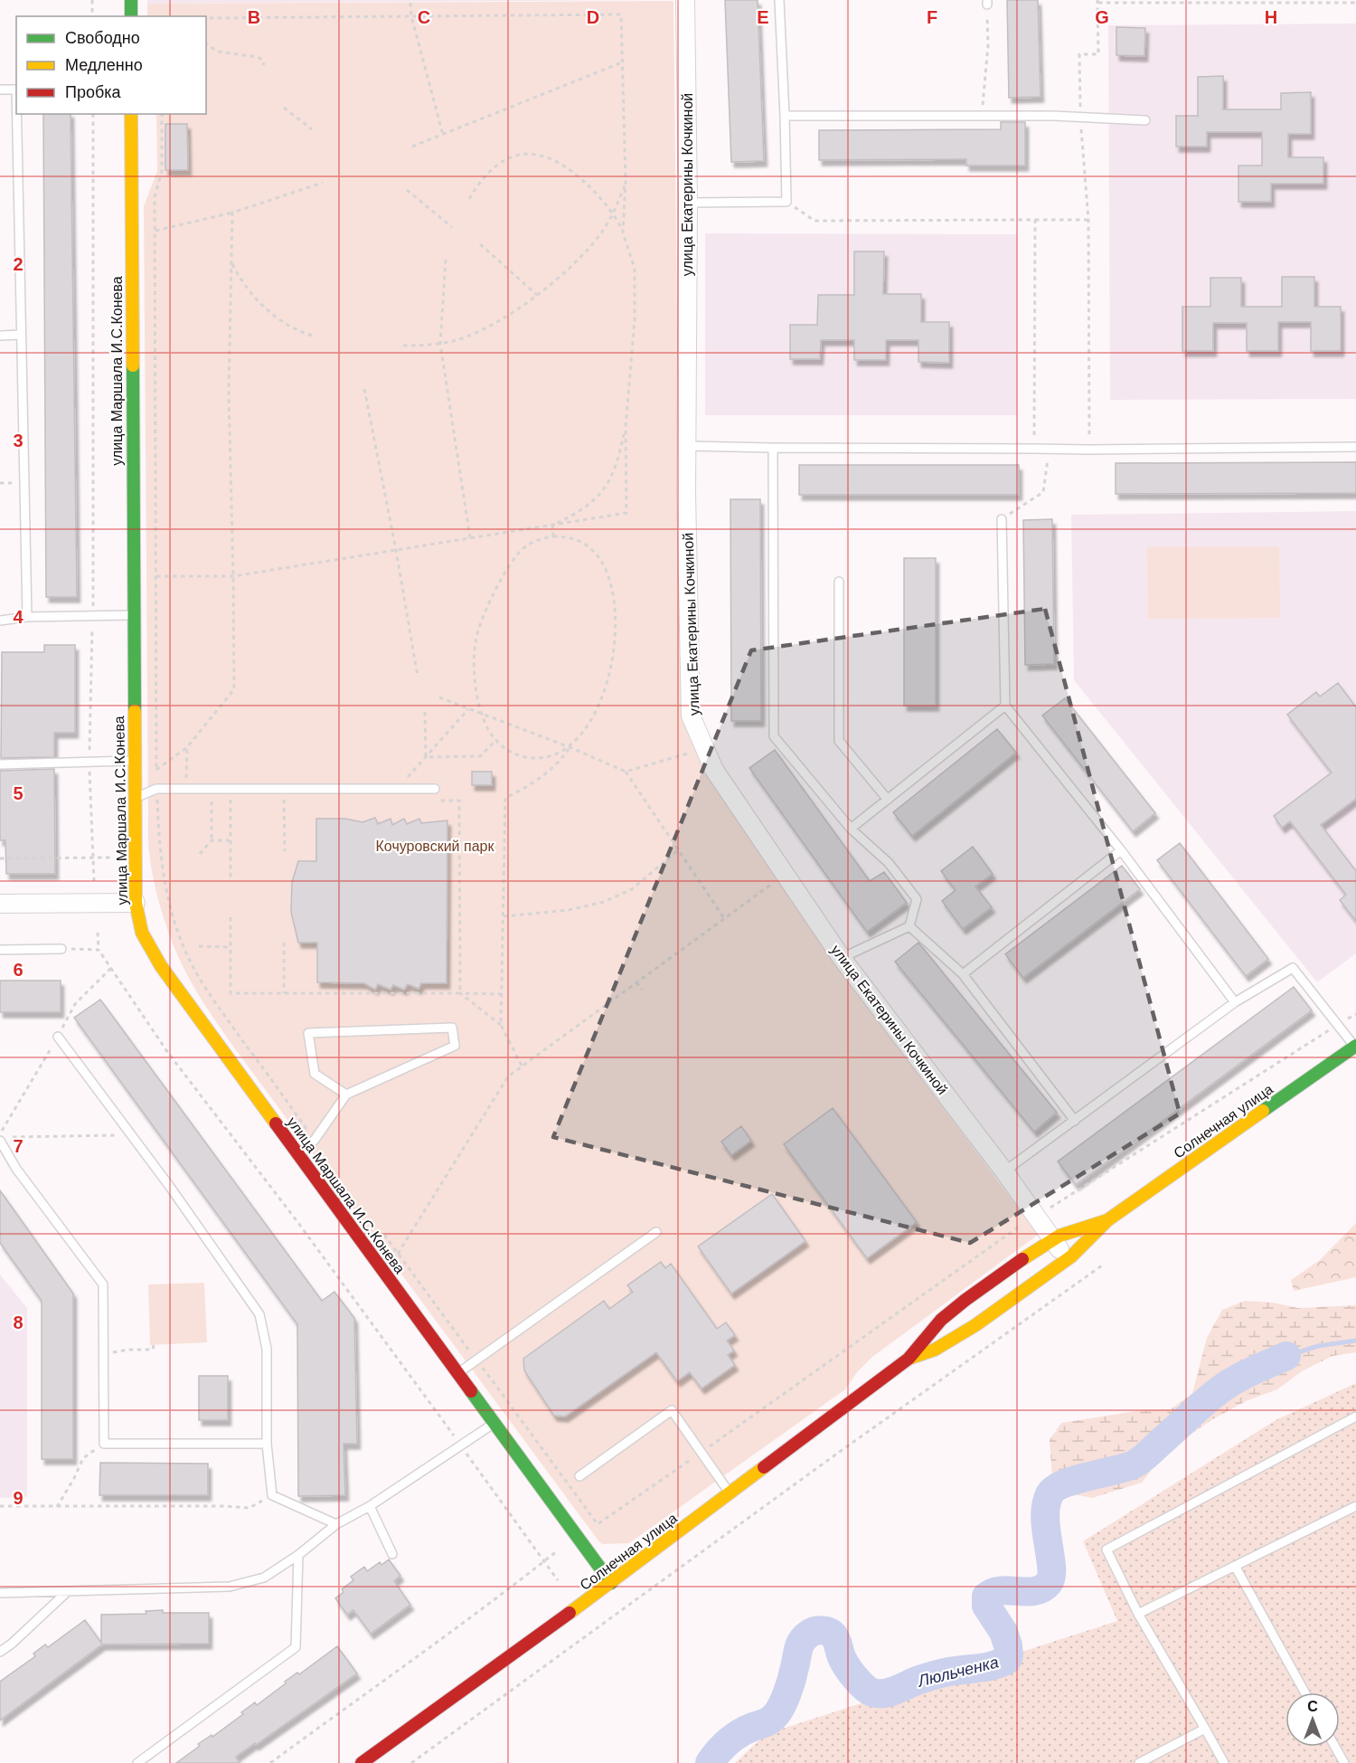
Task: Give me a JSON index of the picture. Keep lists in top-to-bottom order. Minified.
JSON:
{"streets":{"main road":["улица Маршала И.С.Конева","Солнечная улица"],"street":["улица Екатерины Кочкиной"]},"crossings":[["улица Екатерины Кочкиной","Солнечная улица"],["улица Маршала И.С.Конева","Солнечная улица"]],"water":["Люльченка"],"parks":["Кочуровский парк"],"legend":["Свободно","Медленно","Пробка"],"north":"top","grid":{"columns":["B","C","D","E","F","G","H"],"rows":["2","3","4","5","6","7","8","9"]}}
